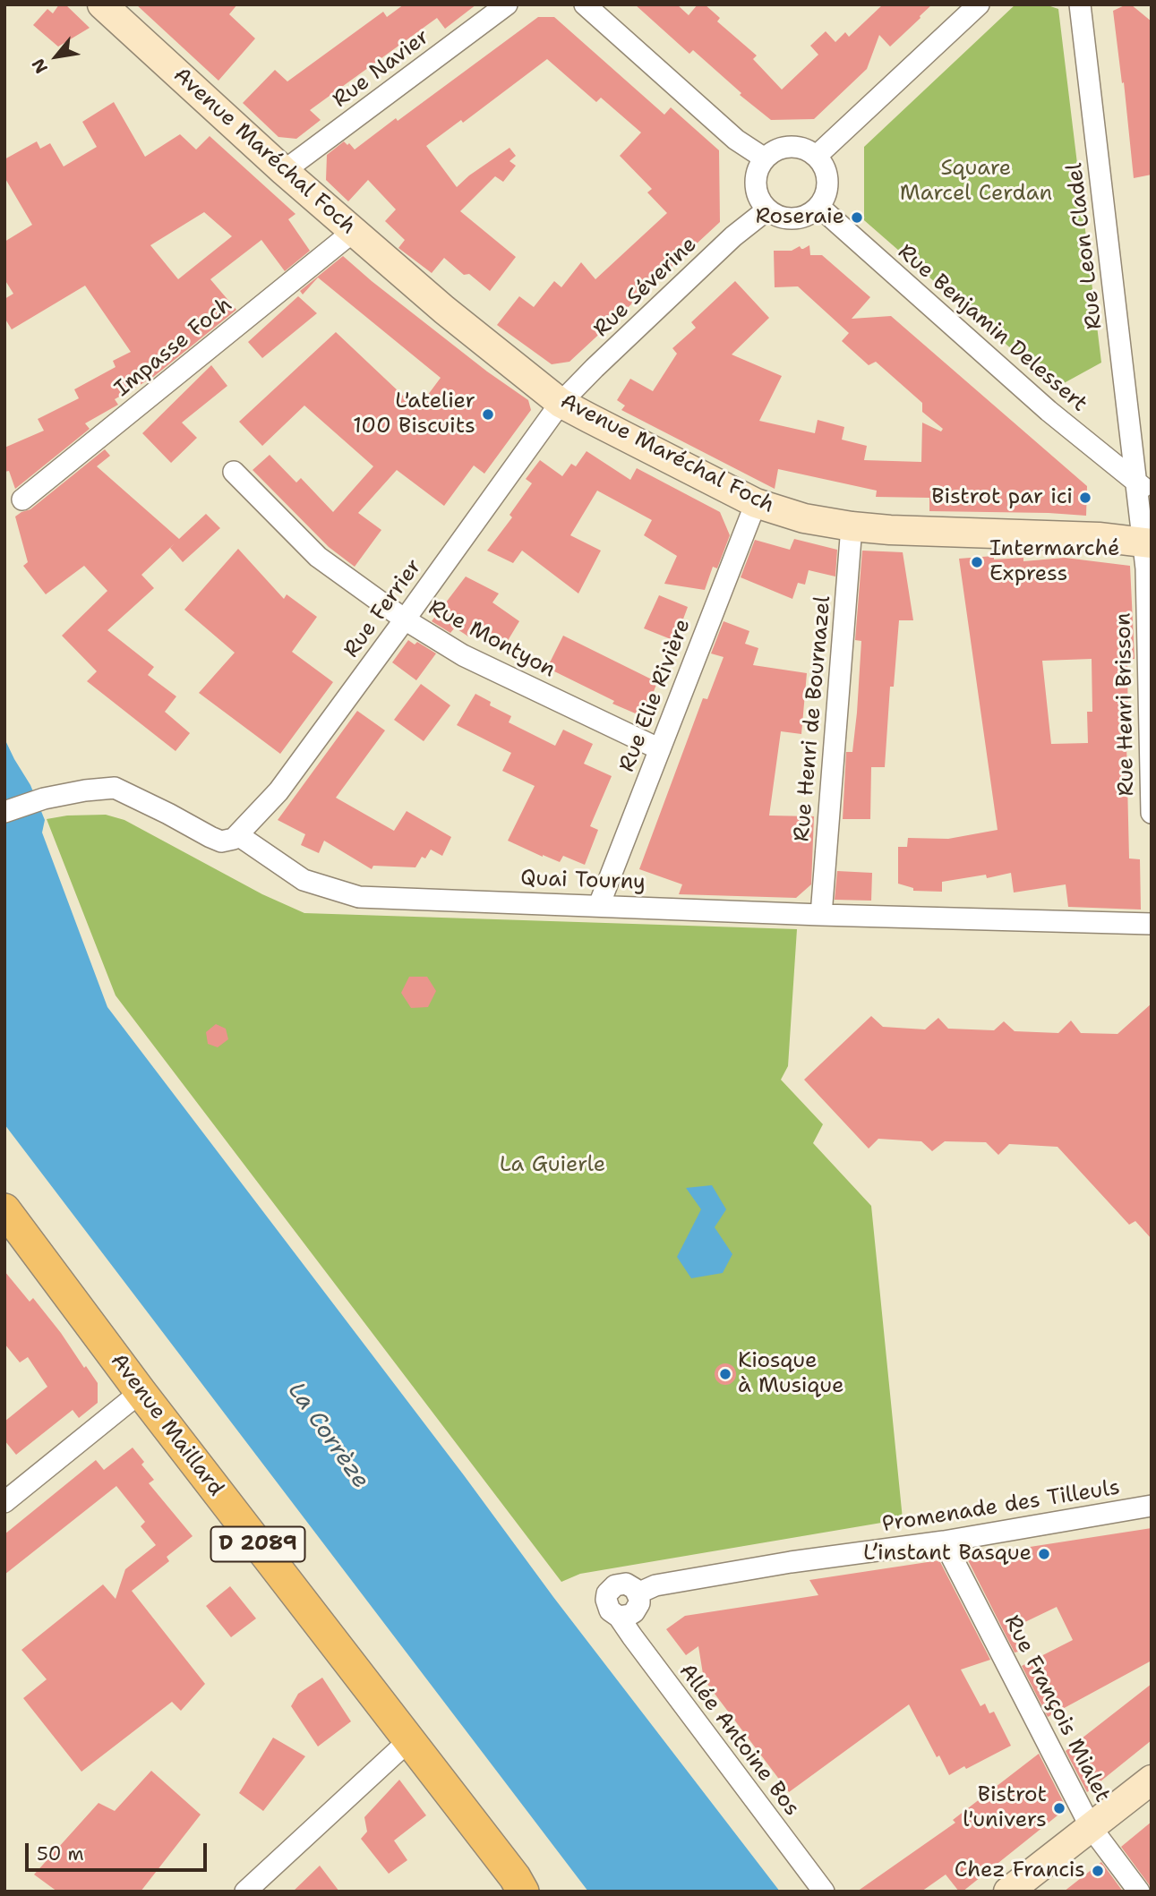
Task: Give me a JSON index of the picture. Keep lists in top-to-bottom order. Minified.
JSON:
{"streets":{"main road":["Avenue Maillard","D 2089"],"street":["Rue Navier","Avenue Maréchal Foch","Rue Leon Cladel","Rue Séverine","Rue Benjamin Delessert","Impasse Foch","Rue Ferrier","Rue Montyon","Rue Elie Rivière","Rue Henri Brisson","Rue Henri de Bournazel","Quai Tourny","Promenade des Tilleuls","Rue François Mialet","Allée Antoine Bos"]},"crossings":[["Rue Navier","Avenue Maréchal Foch"],["Avenue Maréchal Foch","Rue Séverine"],["Avenue Maréchal Foch","Impasse Foch"],["Avenue Maréchal Foch","Rue Ferrier"],["Avenue Maréchal Foch","Rue Elie Rivière"],["Avenue Maréchal Foch","Rue Henri Brisson"],["Avenue Maréchal Foch","Rue Henri de Bournazel"],["Rue Leon Cladel","Rue Benjamin Delessert"],["Rue Leon Cladel","Rue Henri Brisson"],["Rue Séverine","Rue Benjamin Delessert"],["Rue Séverine","Rue Ferrier"],["Rue Benjamin Delessert","Rue Henri Brisson"],["Rue Ferrier","Rue Montyon"],["Rue Ferrier","Quai Tourny"],["Rue Montyon","Rue Elie Rivière"],["Rue Elie Rivière","Quai Tourny"],["Rue Henri de Bournazel","Quai Tourny"],["Promenade des Tilleuls","Rue François Mialet"],["Promenade des Tilleuls","Allée Antoine Bos"]],"water":["La Corrèze"],"parks":["Square Marcel Cerdan","La Guierle"],"places":["Roseraie","L'atelier 100 Biscuits","Bistrot par ici","Intermarché Express","Kiosque à Musique","L’instant Basque","Bistrot l'univers","Chez Francis"],"scale_bar":"50 m","north":"bottom left"}
